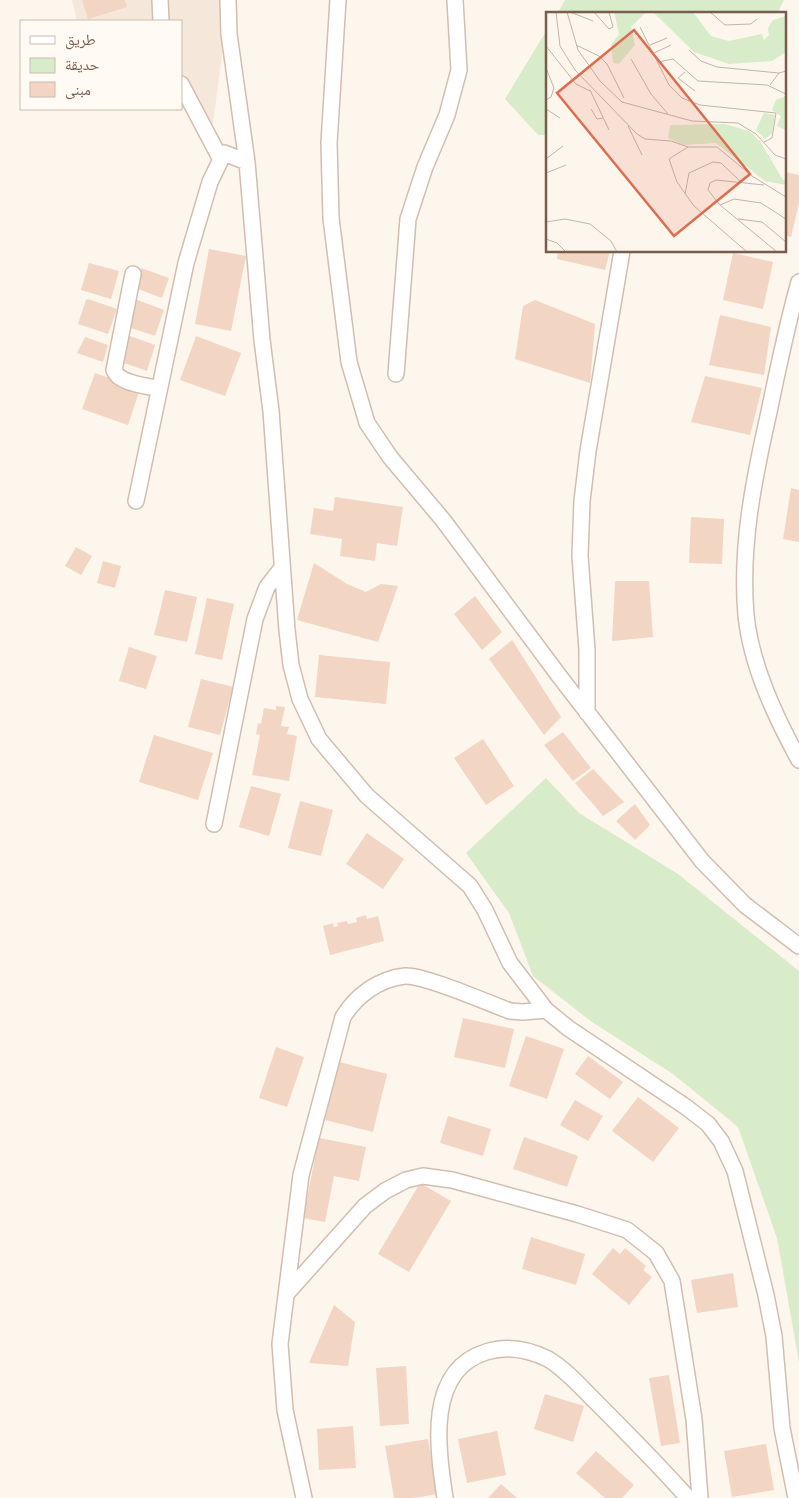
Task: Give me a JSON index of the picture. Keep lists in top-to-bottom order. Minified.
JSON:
{"legend":["طريق","حديقة","مبنى"]}
